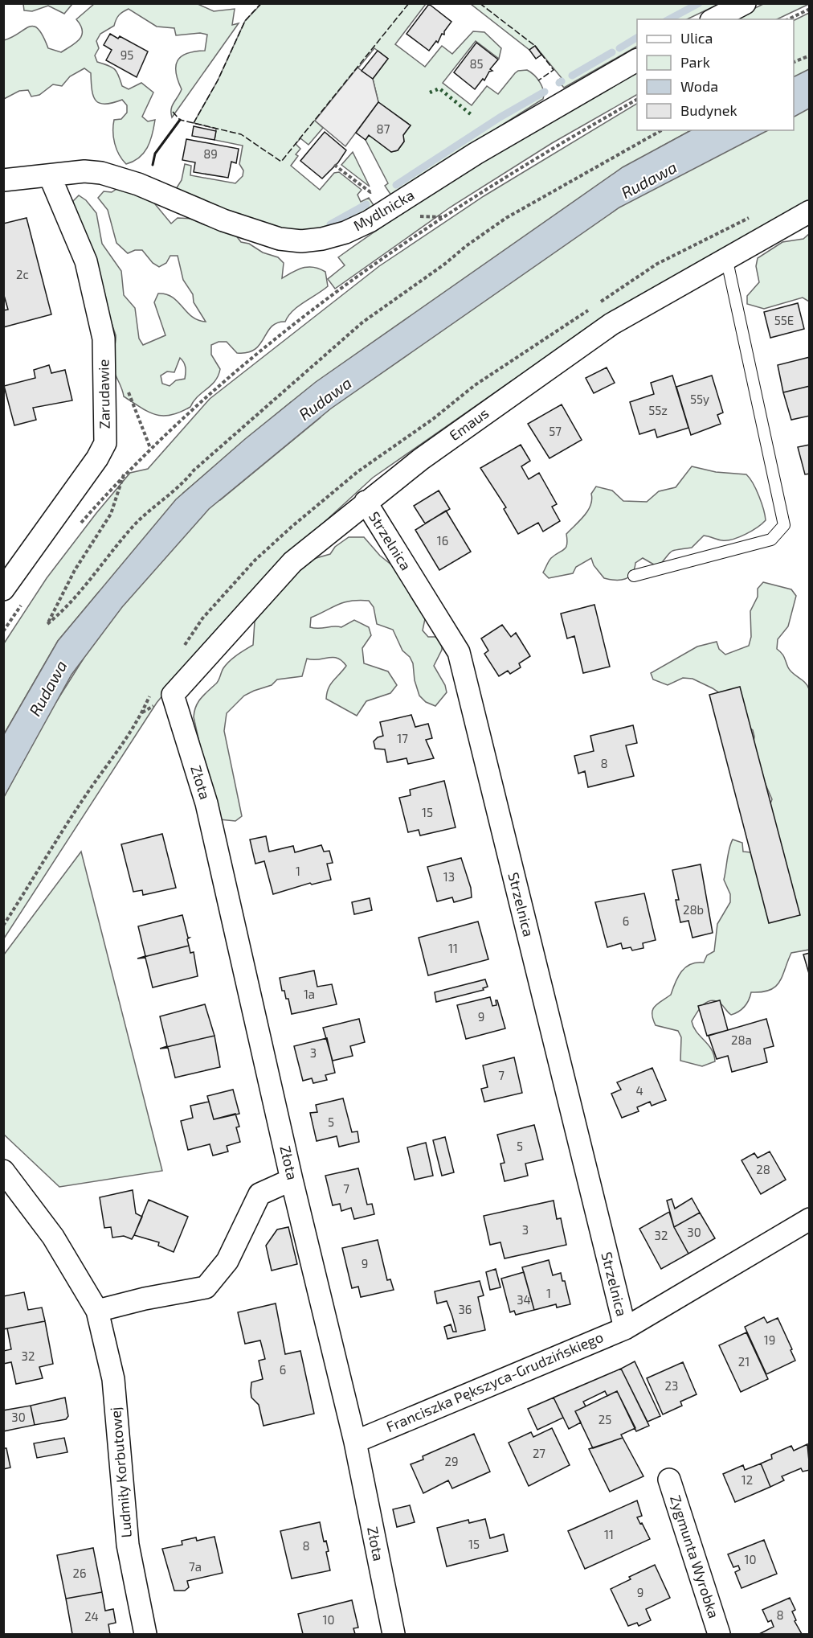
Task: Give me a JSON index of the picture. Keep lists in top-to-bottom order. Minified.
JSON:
{"streets":{"street":["Mydlnicka","Zarudawie","Emaus","Strzelnica","Złota","Franciszka Pększyca-Grudzińskiego","Ludmiły Korbutowej","Zygmunta Wyrobka"]},"crossings":[["Mydlnicka","Zarudawie"],["Emaus","Strzelnica"],["Emaus","Złota"],["Strzelnica","Franciszka Pększyca-Grudzińskiego"],["Złota","Franciszka Pększyca-Grudzińskiego"]],"water":["Rudawa"],"house_numbers":["95","85","87","89","2c","55E","55y","55z","57","16","17","8","15","1","13","28b","6","11","1a","9","28a","3","7","4","5","5","28","7","3","30","32","9","1","34","36","19","32","21","6","23","30","25","27","29","12","11","15","8","10","7a","26","9","8","24","10"],"legend":["Ulica","Park","Woda","Budynek"]}
